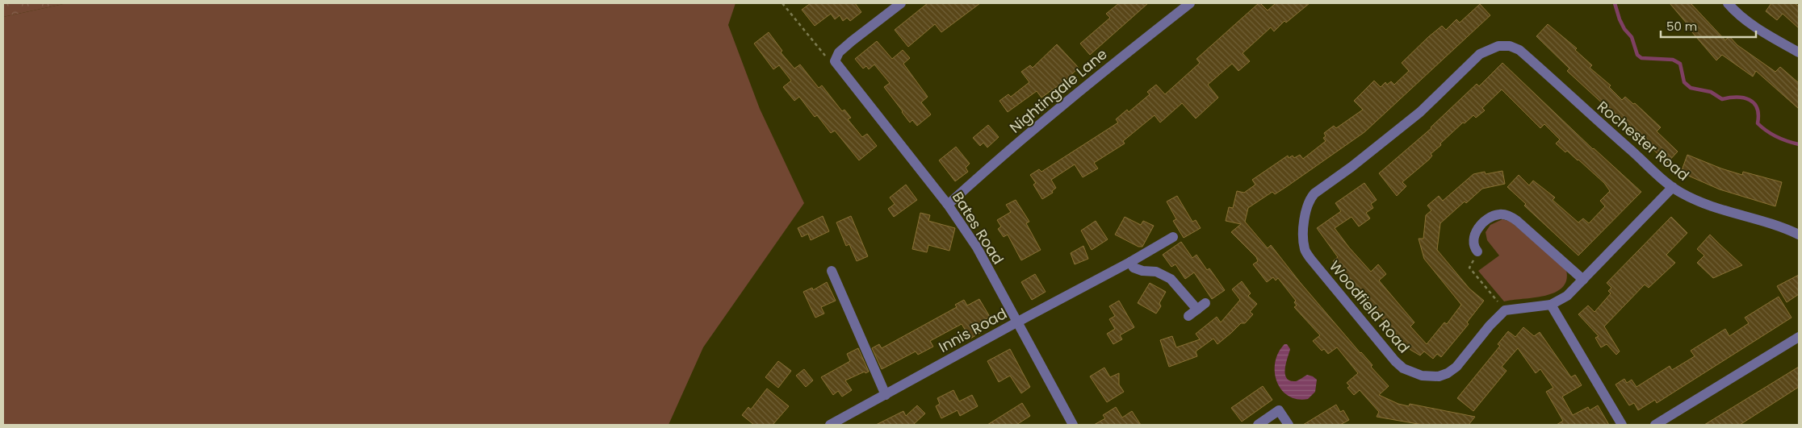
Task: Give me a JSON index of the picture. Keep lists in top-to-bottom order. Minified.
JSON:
{"streets":{"street":["Nightingale Lane","Rochester Road","Bates Road","Woodfield Road","Innis Road"]},"crossings":[["Nightingale Lane","Bates Road"],["Rochester Road","Woodfield Road"],["Bates Road","Innis Road"]],"scale_bar":"50 m"}
